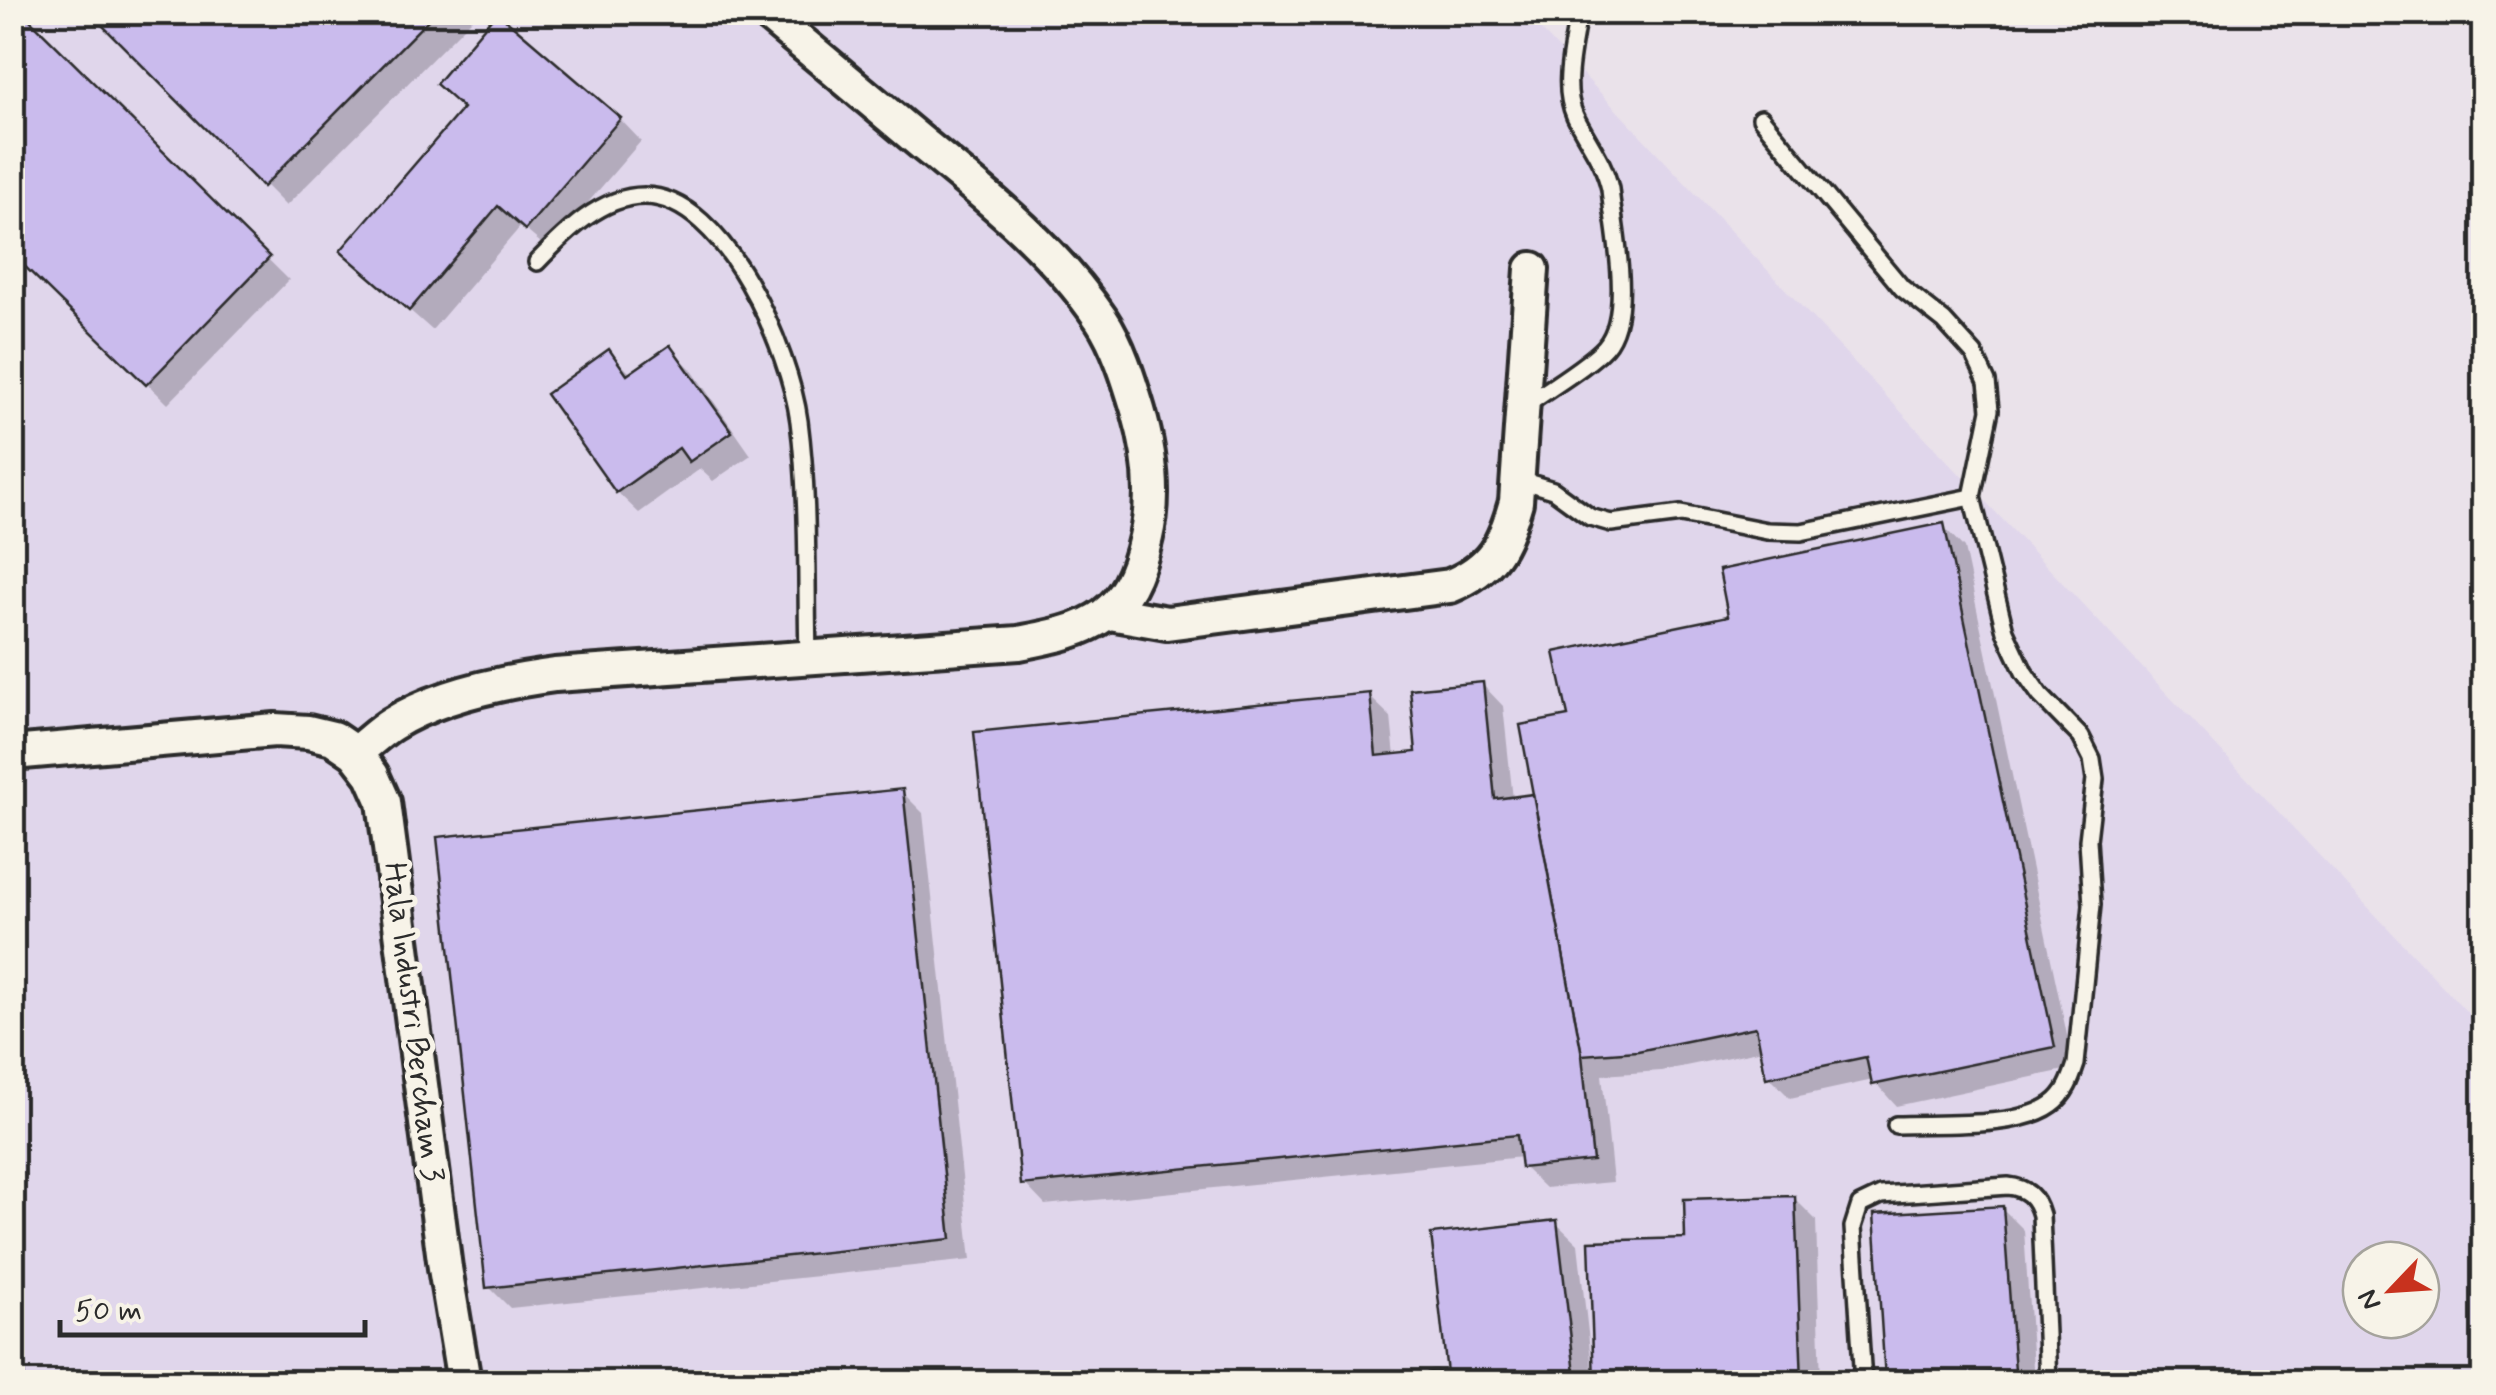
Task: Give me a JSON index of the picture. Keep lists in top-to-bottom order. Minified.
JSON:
{"streets":{"street":["Hala Industri Bercham 3"]},"scale_bar":"50 m","north":"bottom left"}
